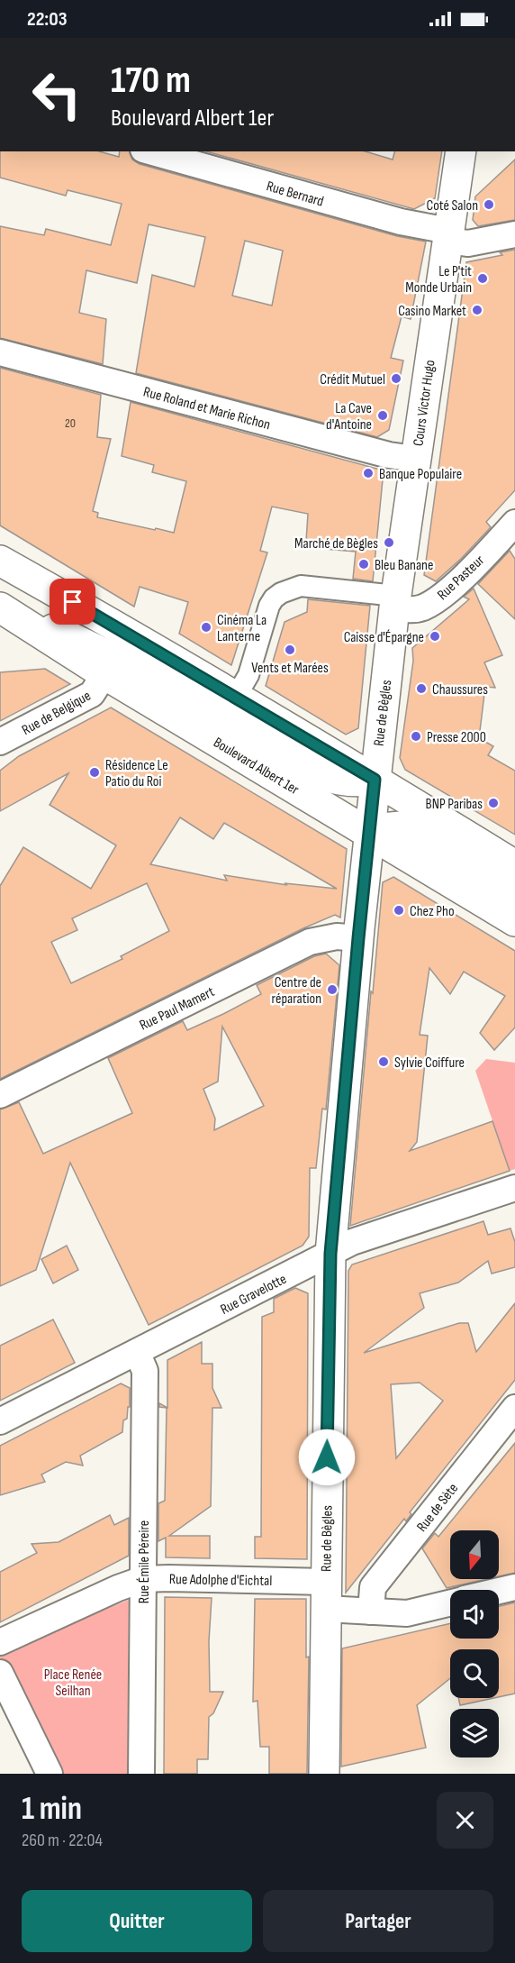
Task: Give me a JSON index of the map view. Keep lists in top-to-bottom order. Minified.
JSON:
{"streets":{"street":["Rue Bernard","Cours Victor Hugo","Rue Roland et Marie Richon","Rue Pasteur","Rue de Belgique","Rue de Bègles","Boulevard Albert 1er","Rue Paul Mamert","Rue Gravelotte","Rue de Sète","Rue Émile Péreire","Rue Adolphe d'Eichtal"]},"crossings":[["Rue Bernard","Cours Victor Hugo"],["Cours Victor Hugo","Rue Roland et Marie Richon"],["Cours Victor Hugo","Rue Pasteur"],["Cours Victor Hugo","Rue de Bègles"],["Rue de Belgique","Boulevard Albert 1er"],["Rue de Bègles","Boulevard Albert 1er"],["Rue de Bègles","Rue Paul Mamert"],["Rue de Bègles","Rue Gravelotte"],["Rue de Bègles","Rue Adolphe d'Eichtal"],["Rue Gravelotte","Rue Émile Péreire"],["Rue de Sète","Rue Adolphe d'Eichtal"],["Rue Émile Péreire","Rue Adolphe d'Eichtal"]],"parks":["Place Renée Seilhan"],"places":["Coté Salon","Le P'tit Monde Urbain","Casino Market","Crédit Mutuel","La Cave d'Antoine","Banque Populaire","Marché de Bègles","Bleu Banane","Cinéma La Lanterne","Caisse d'Épargne","Vents et Marées","Chaussures","Presse 2000","Résidence Le Patio du Roi","BNP Paribas","Chez Pho","Centre de réparation","Sylvie Coiffure"],"house_numbers":["20"],"north":"bottom","page":{"status":"22:03","turn":["170 m","Boulevard Albert 1er"],"heading":["1 min","260 m · 22:04"],"buttons":["Quitter","Partager"]}}
